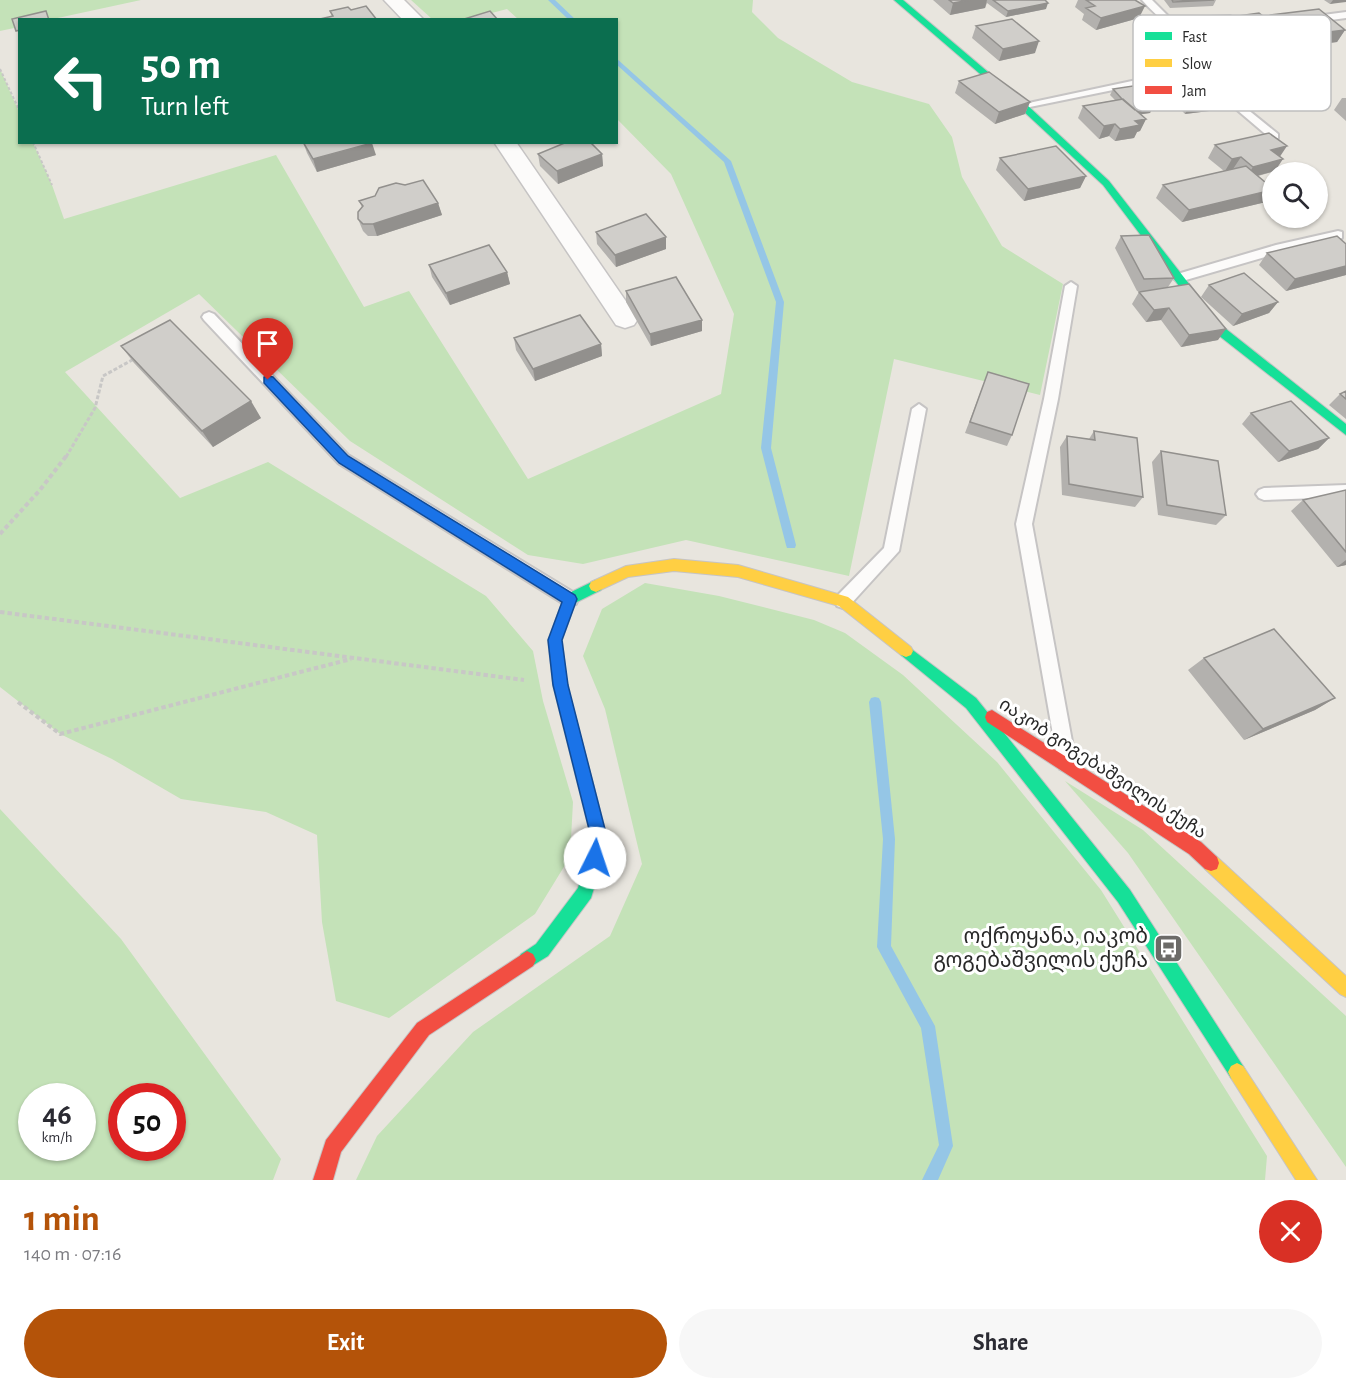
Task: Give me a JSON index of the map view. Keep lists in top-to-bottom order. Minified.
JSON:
{"streets":{"street":["იაკობ გოგებაშვილის ქუჩა"]},"places":{"bus stop":["ოქროყანა, იაკობ გოგებაშვილის ქუჩა"]},"legend":["Fast","Slow","Jam"],"page":{"turn":["50 m","Turn left"],"speed":"46 km/h","limit":"50","heading":["1 min","140 m · 07:16"],"buttons":["Exit","Share"]}}
